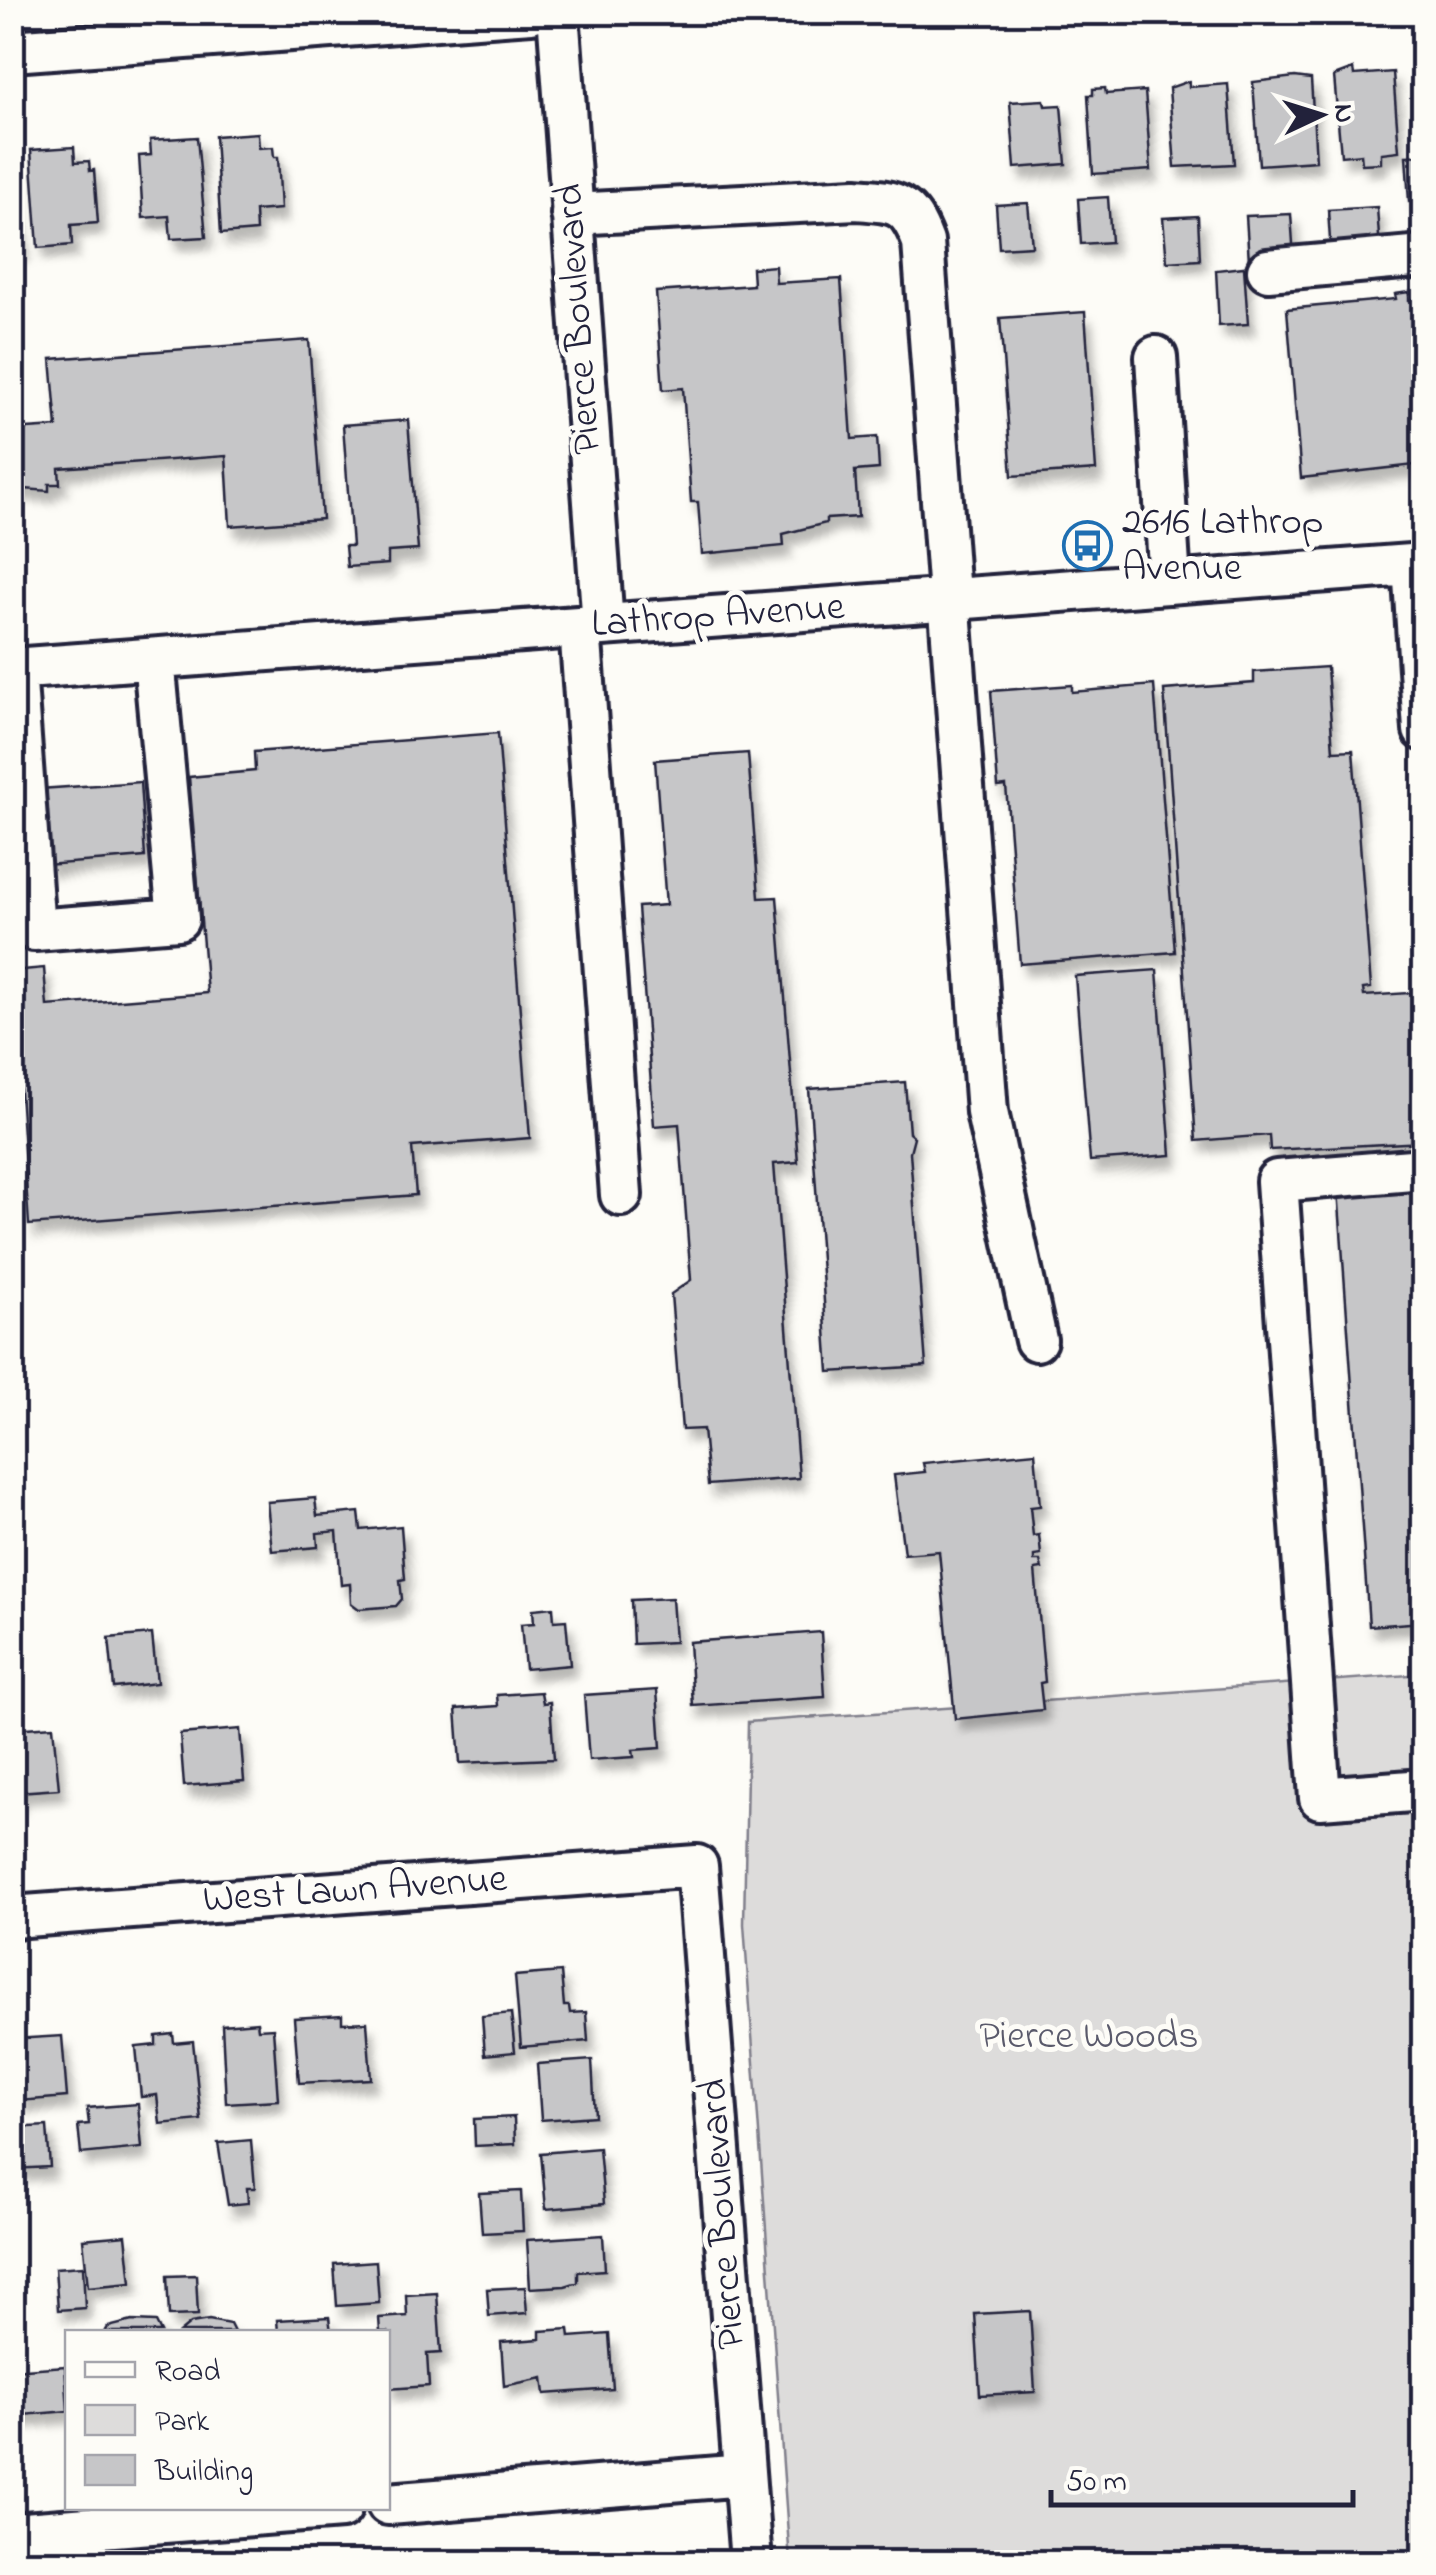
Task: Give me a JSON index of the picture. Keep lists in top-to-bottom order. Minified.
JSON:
{"streets":{"street":["Pierce Boulevard","Lathrop Avenue","West Lawn Avenue"]},"crossings":[["Pierce Boulevard","Lathrop Avenue"],["Pierce Boulevard","West Lawn Avenue"]],"parks":["Pierce Woods"],"places":{"bus stop":["2616 Lathrop Avenue"]},"legend":["Road","Park","Building"],"scale_bar":"50 m","north":"right"}
